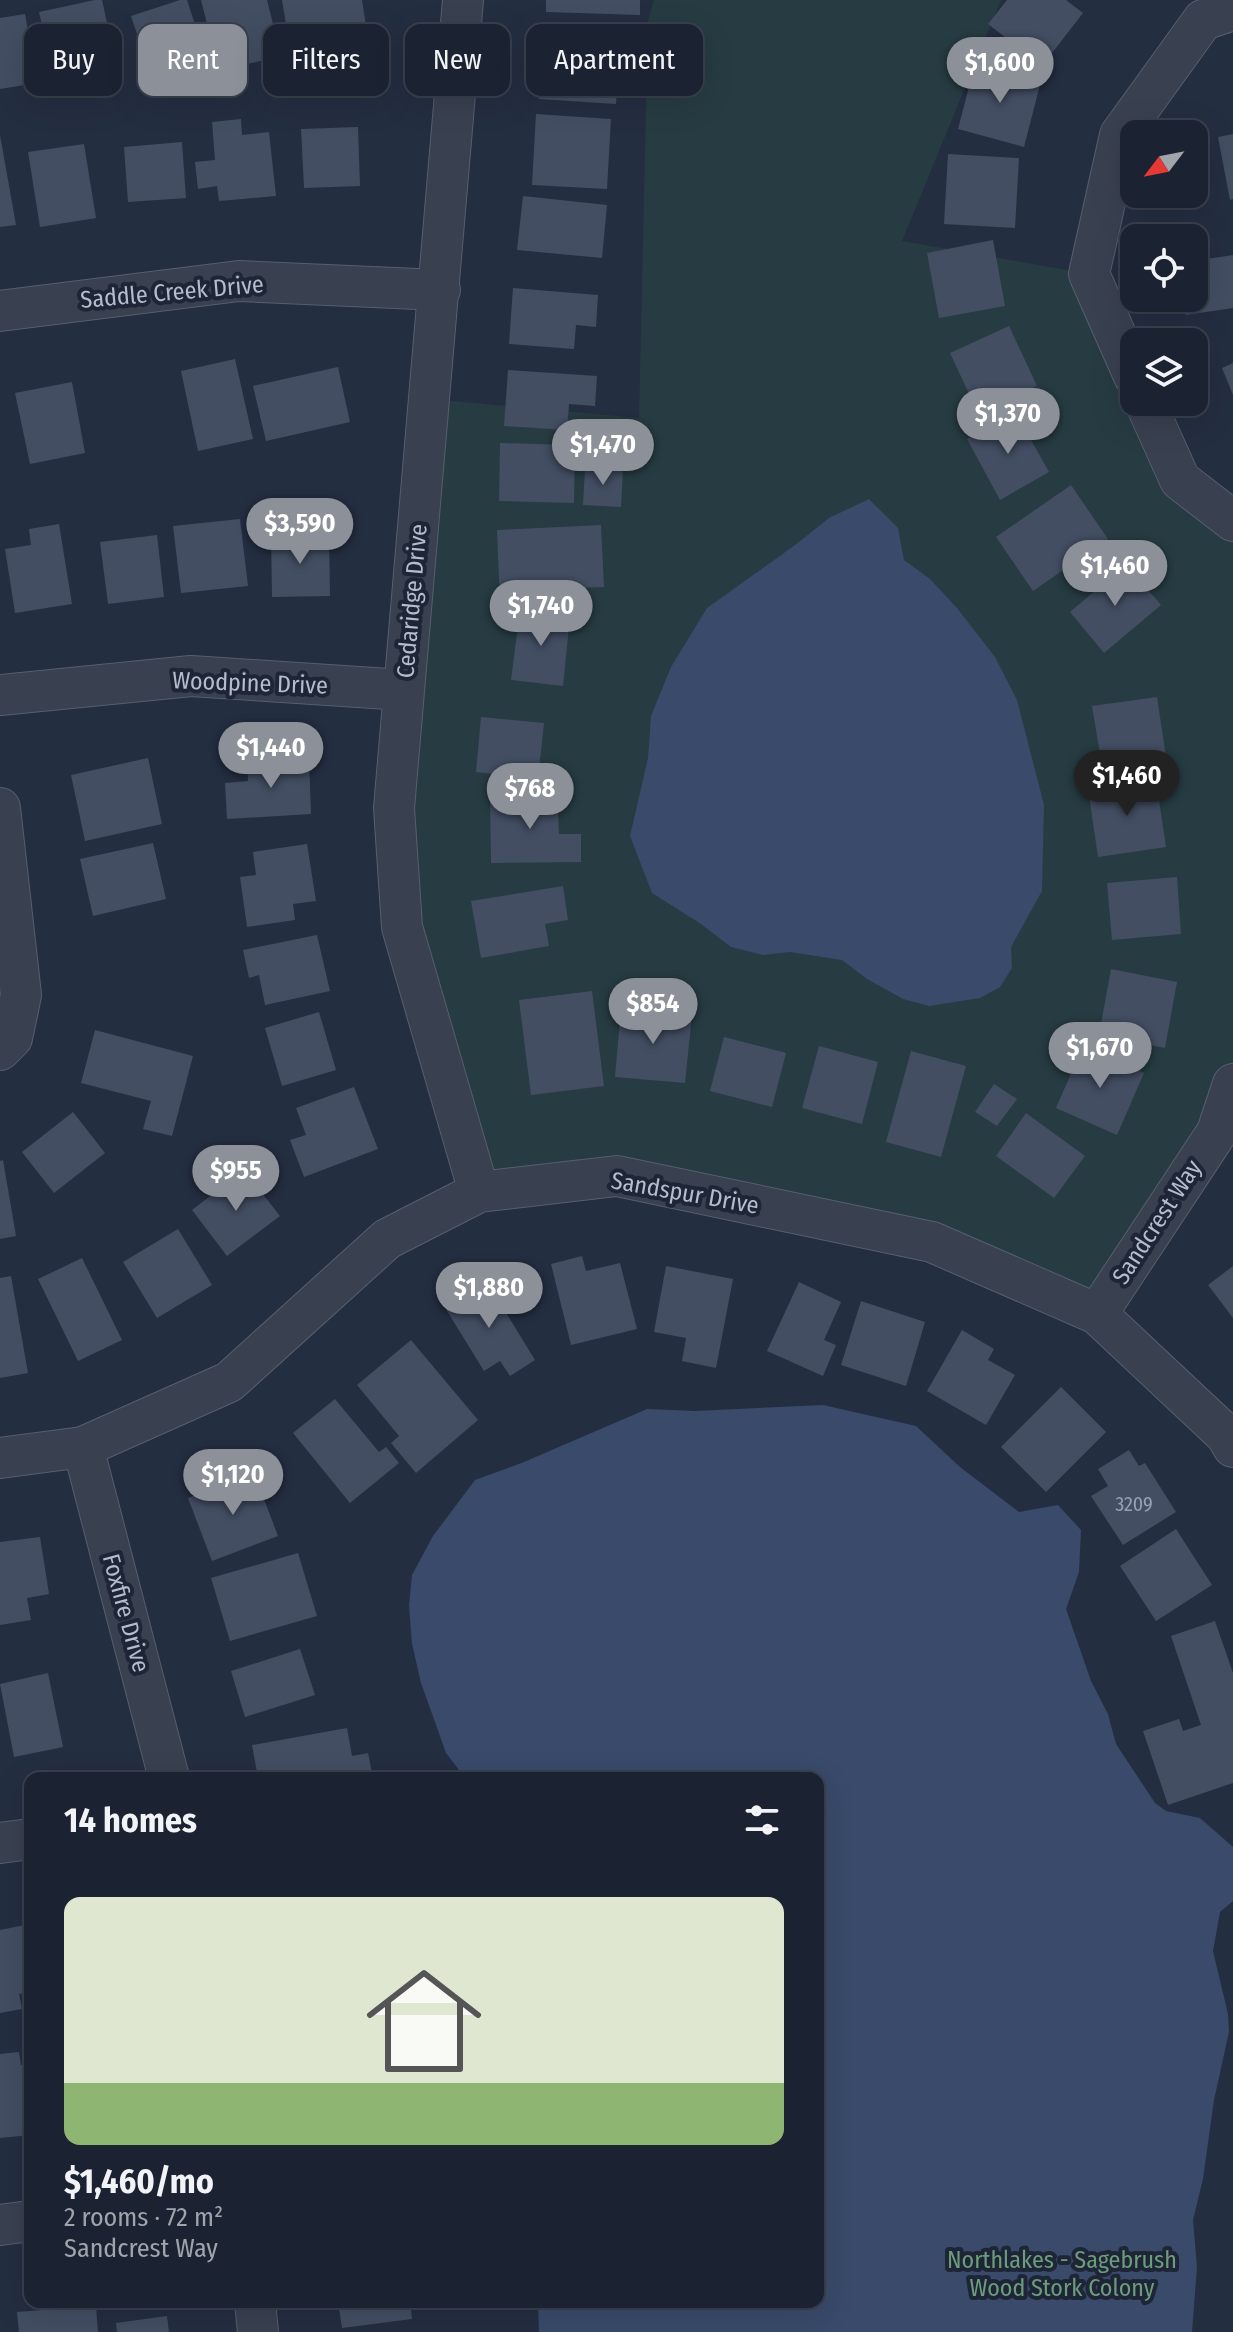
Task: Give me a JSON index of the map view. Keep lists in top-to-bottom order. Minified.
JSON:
{"streets":{"street":["Saddle Creek Drive","Cedaridge Drive","Woodpine Drive","Sandspur Drive","Sandcrest Way","Foxfire Drive"]},"crossings":[["Saddle Creek Drive","Cedaridge Drive"],["Cedaridge Drive","Woodpine Drive"],["Cedaridge Drive","Sandspur Drive"],["Sandspur Drive","Sandcrest Way"],["Sandspur Drive","Foxfire Drive"]],"parks":["Northlakes - Sagebrush Wood Stork Colony"],"house_numbers":["3209"],"north":"bottom left","page":{"chip":["Buy","Rent","Filters","New","Apartment"],"price":["$1,600","$1,370","$1,470","$3,590","$1,460","$1,740","$1,440","$1,460","$768","$854","$1,670","$955","$1,880","$1,120"],"heading":"14 homes","list":[{"name":"$1,460/mo","note":"2 rooms · 72 m² · Sandcrest Way"}]}}
